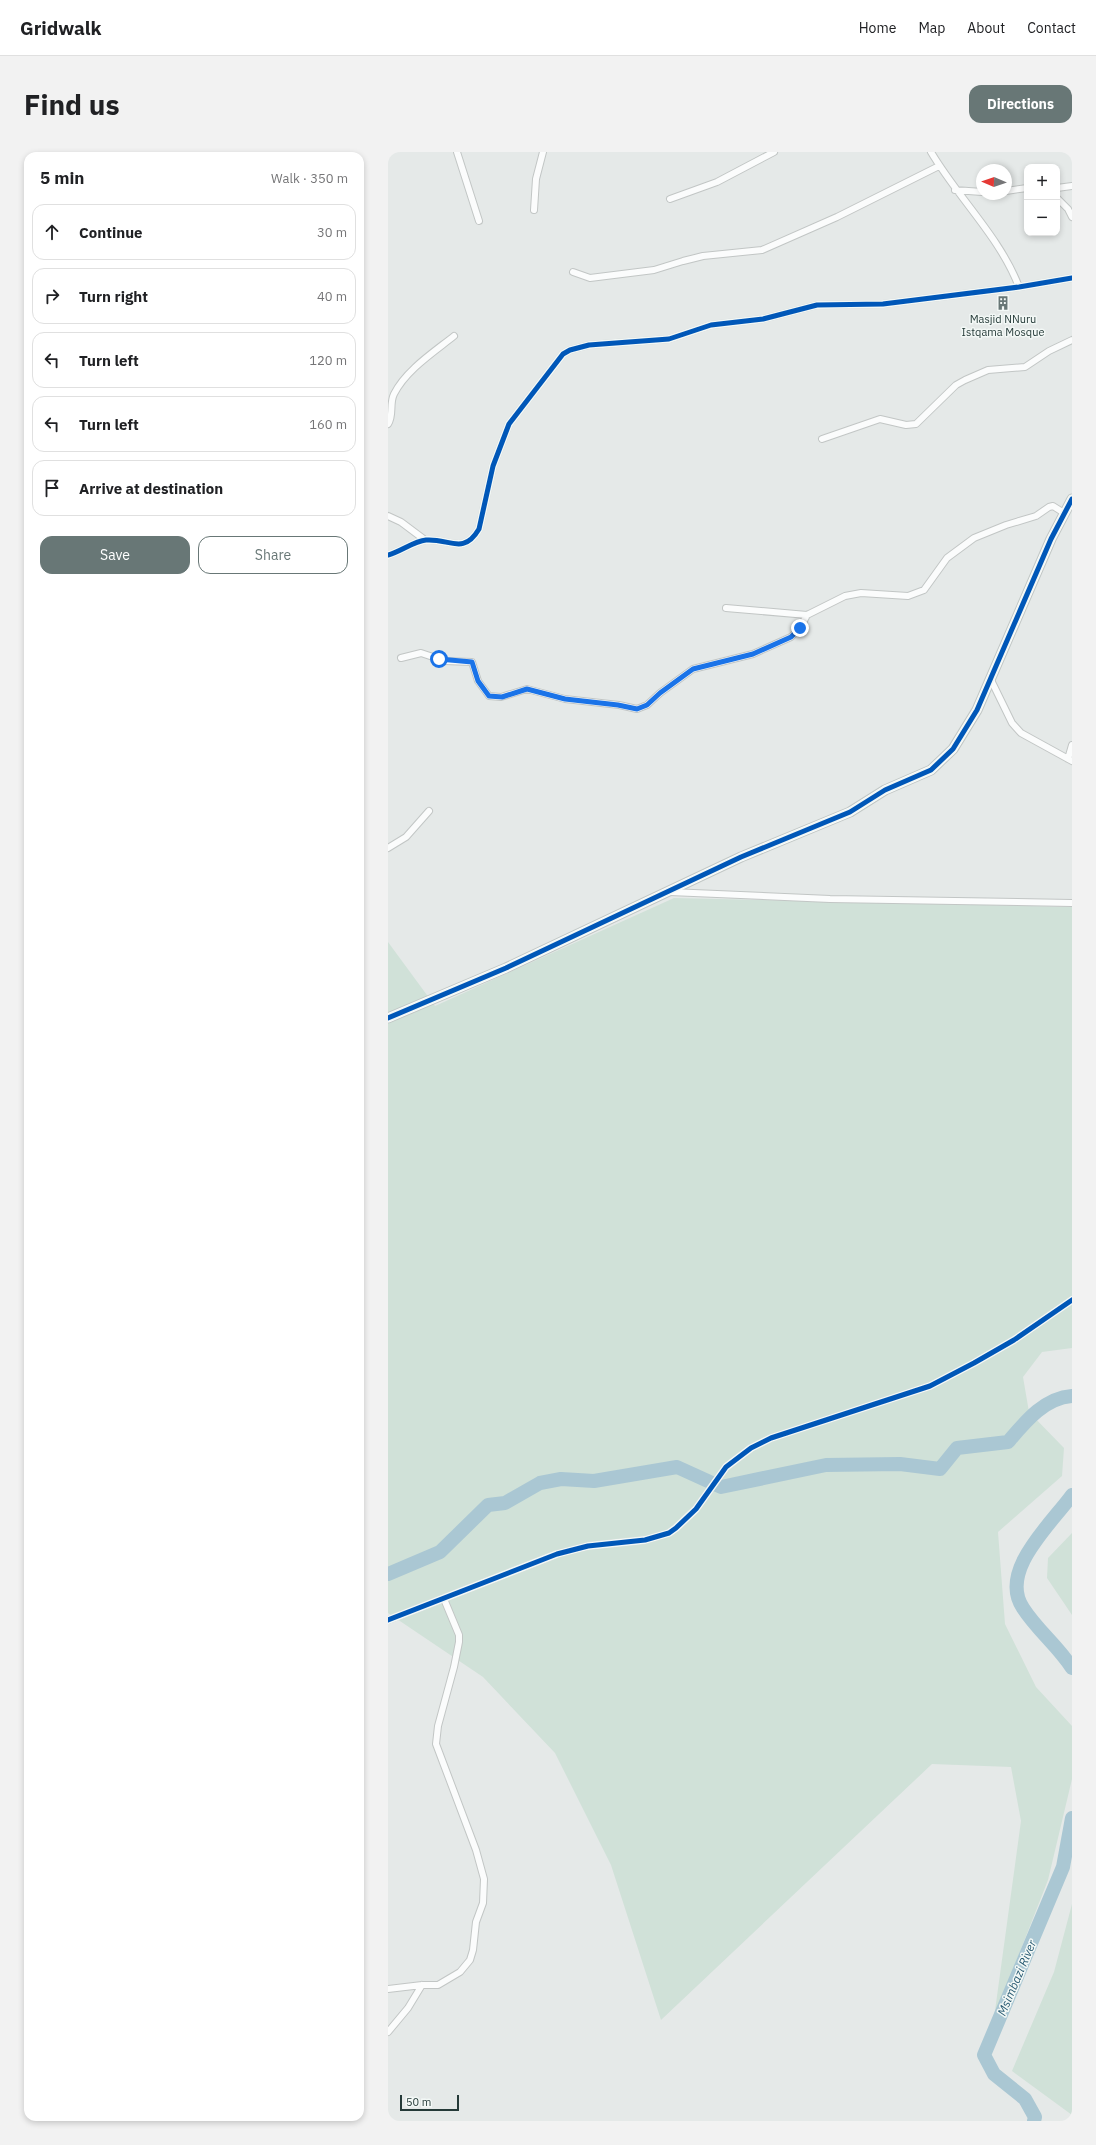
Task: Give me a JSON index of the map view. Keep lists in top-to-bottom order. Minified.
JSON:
{"water":["Msimbazi River"],"places":{"building":["Masjid NNuru Istqama Mosque"]},"scale_bar":"50 m","north":"left","page":{"header":"Gridwalk","nav":["Home","Map","About","Contact"],"buttons":["Directions",["Save","Share"]],"title":"Find us","heading":["5 min","Walk · 350 m"],"map_buttons":["+","−"],"list":[["Continue","30 m"],["Turn right","40 m"],["Turn left","120 m"],["Turn left","160 m"],"Arrive at destination"],"scale":"50 m"}}
